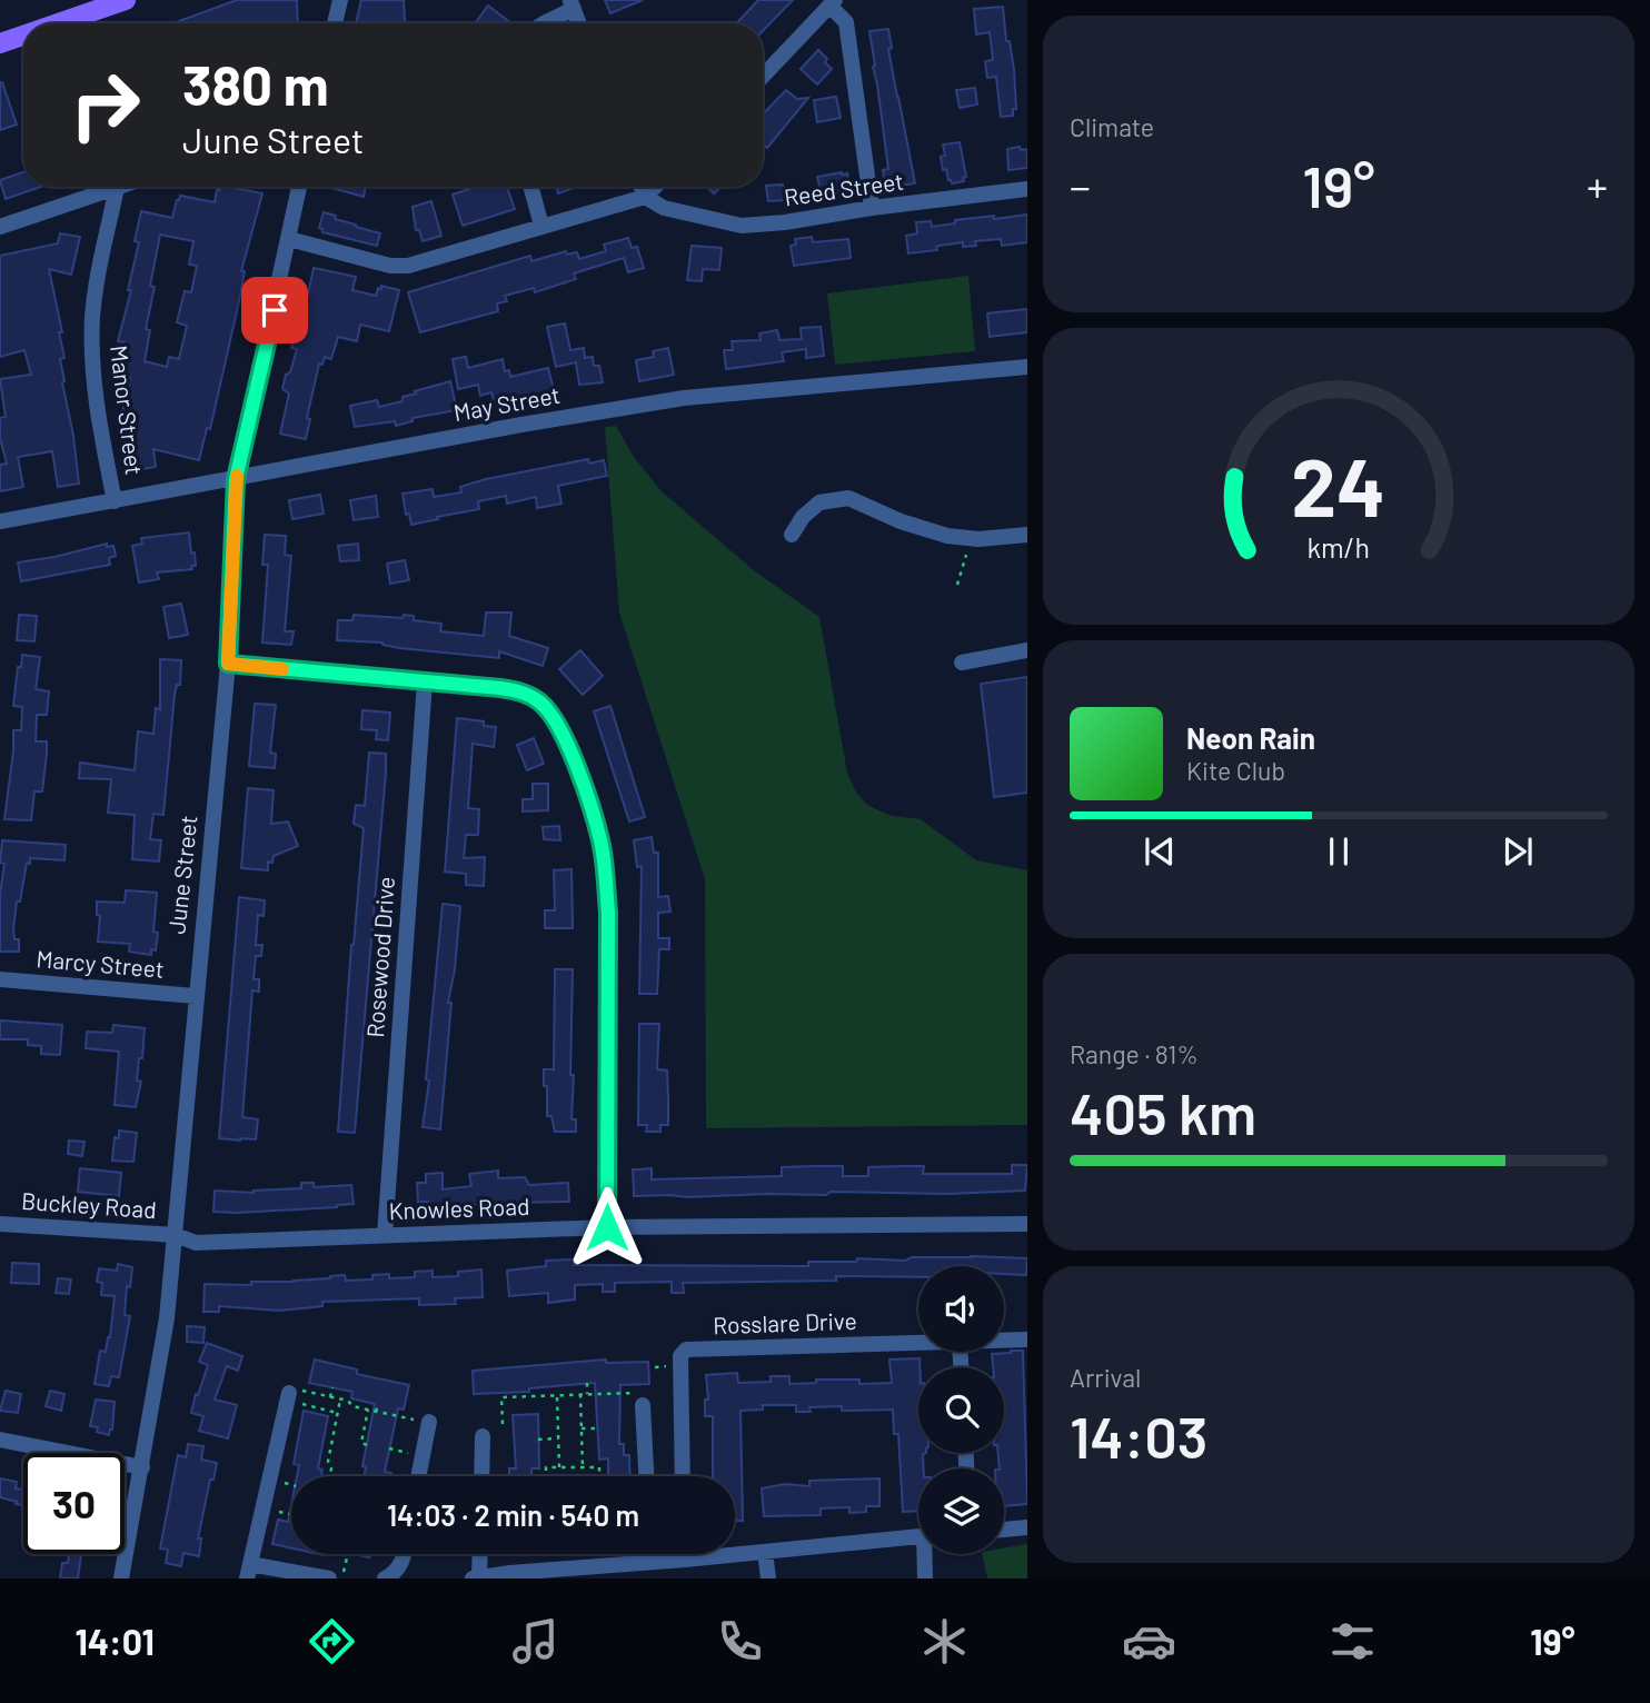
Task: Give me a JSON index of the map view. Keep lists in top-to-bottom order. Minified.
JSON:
{"streets":{"street":["Reed Street","May Street","Manor Street","June Street","Rosewood Drive","Marcy Street","Buckley Road","Knowles Road","Rosslare Drive"]},"crossings":[["May Street","Manor Street"],["May Street","June Street"],["June Street","Marcy Street"],["June Street","Buckley Road"],["June Street","Knowles Road"],["Rosewood Drive","Knowles Road"],["Buckley Road","Knowles Road"]],"page":{"tile":["Climate",["Range · 81%","405 km"],["Arrival","14:03"]],"turn":["380 m","June Street"],"heat":["−","19°","+"],"song":["Neon Rain","Kite Club"],"limit":"30","trip":"14:03 · 2 min · 540 m","tabs":["14:01","19°"],"gauge":["24","km/h"]}}
